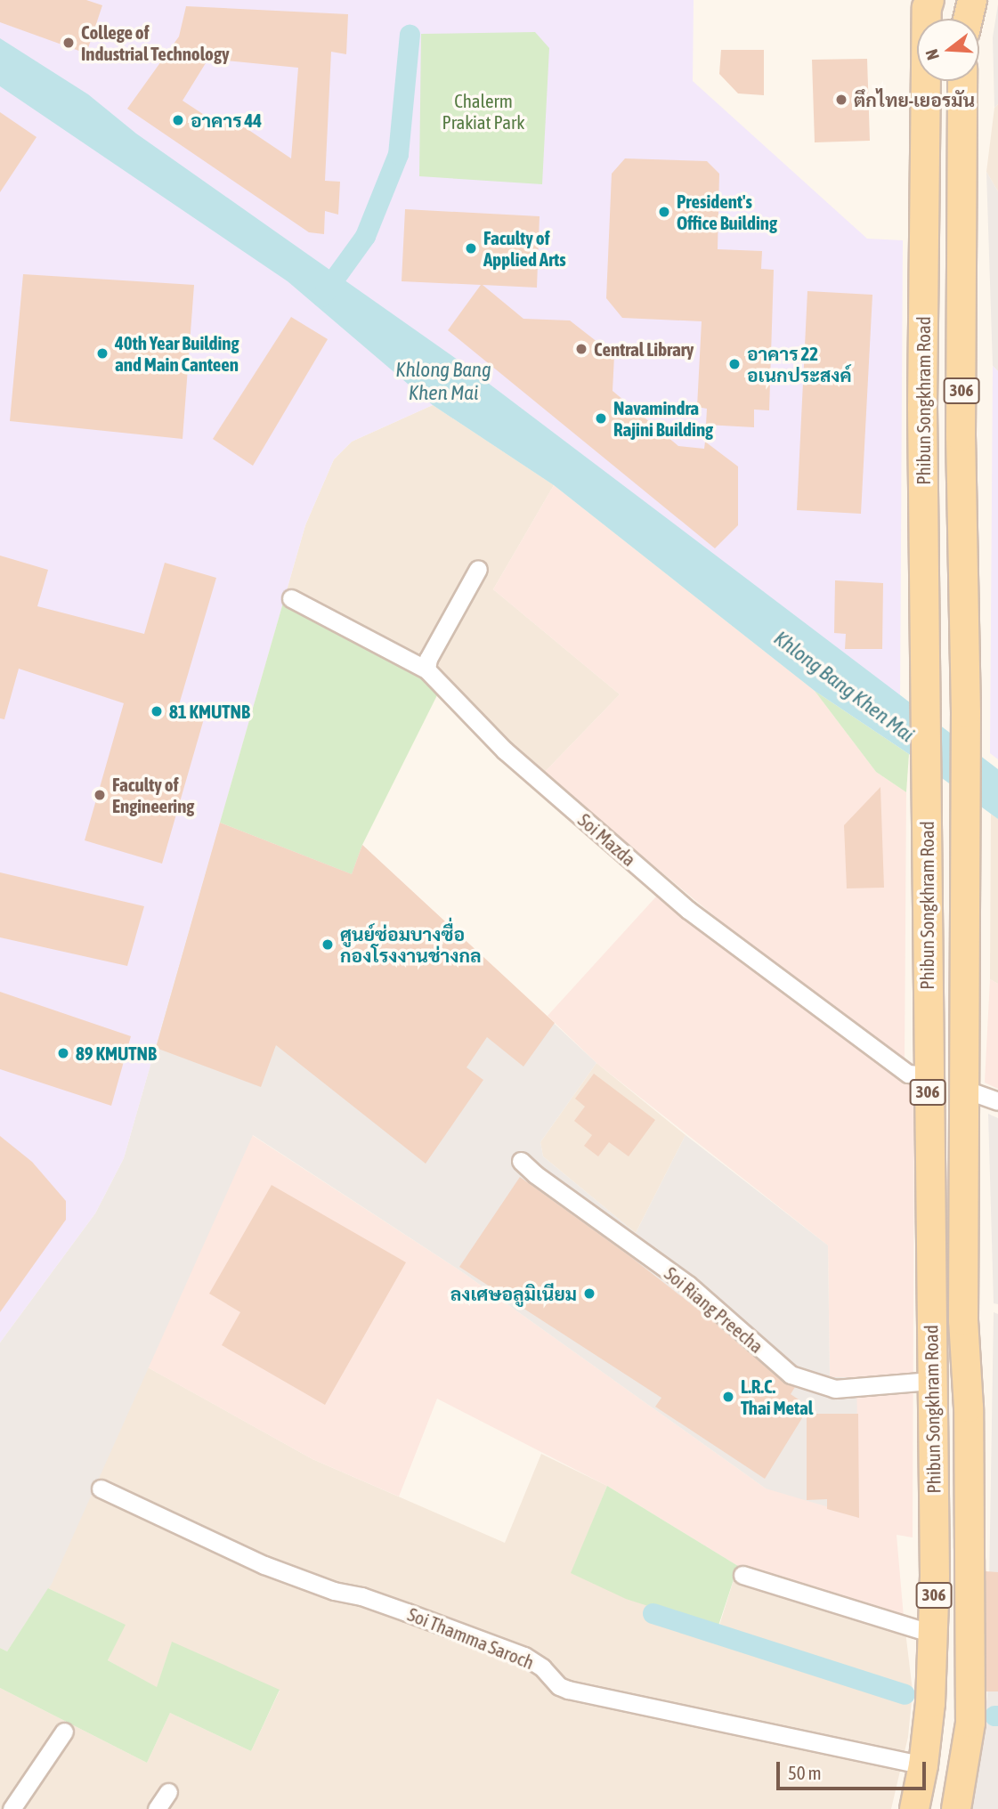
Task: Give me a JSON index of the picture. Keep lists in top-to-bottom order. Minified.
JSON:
{"streets":{"main road":["306","Phibun Songkhram Road"],"street":["Soi Mazda","Soi Riang Preecha","Soi Thamma Saroch"]},"crossings":[["Phibun Songkhram Road","Soi Mazda"],["Phibun Songkhram Road","Soi Riang Preecha"],["Phibun Songkhram Road","Soi Thamma Saroch"]],"water":["Khlong Bang Khen Mai"],"parks":["Chalerm Prakiat Park"],"places":["College of Industrial Technology","ตึกไทย-เยอรมัน","อาคาร 44","President's Office Building","Faculty of Applied Arts","Central Library","40th Year Building and Main Canteen","อาคาร 22 อเนกประสงค์","Navamindra Rajini Building","81 KMUTNB","Faculty of Engineering","ศูนย์ซ่อมบางซื่อ กองโรงงานช่างกล","89 KMUTNB","ลงเศษอลูมิเนียม","L.R.C. Thai Metal"],"scale_bar":"50 m","north":"left"}
